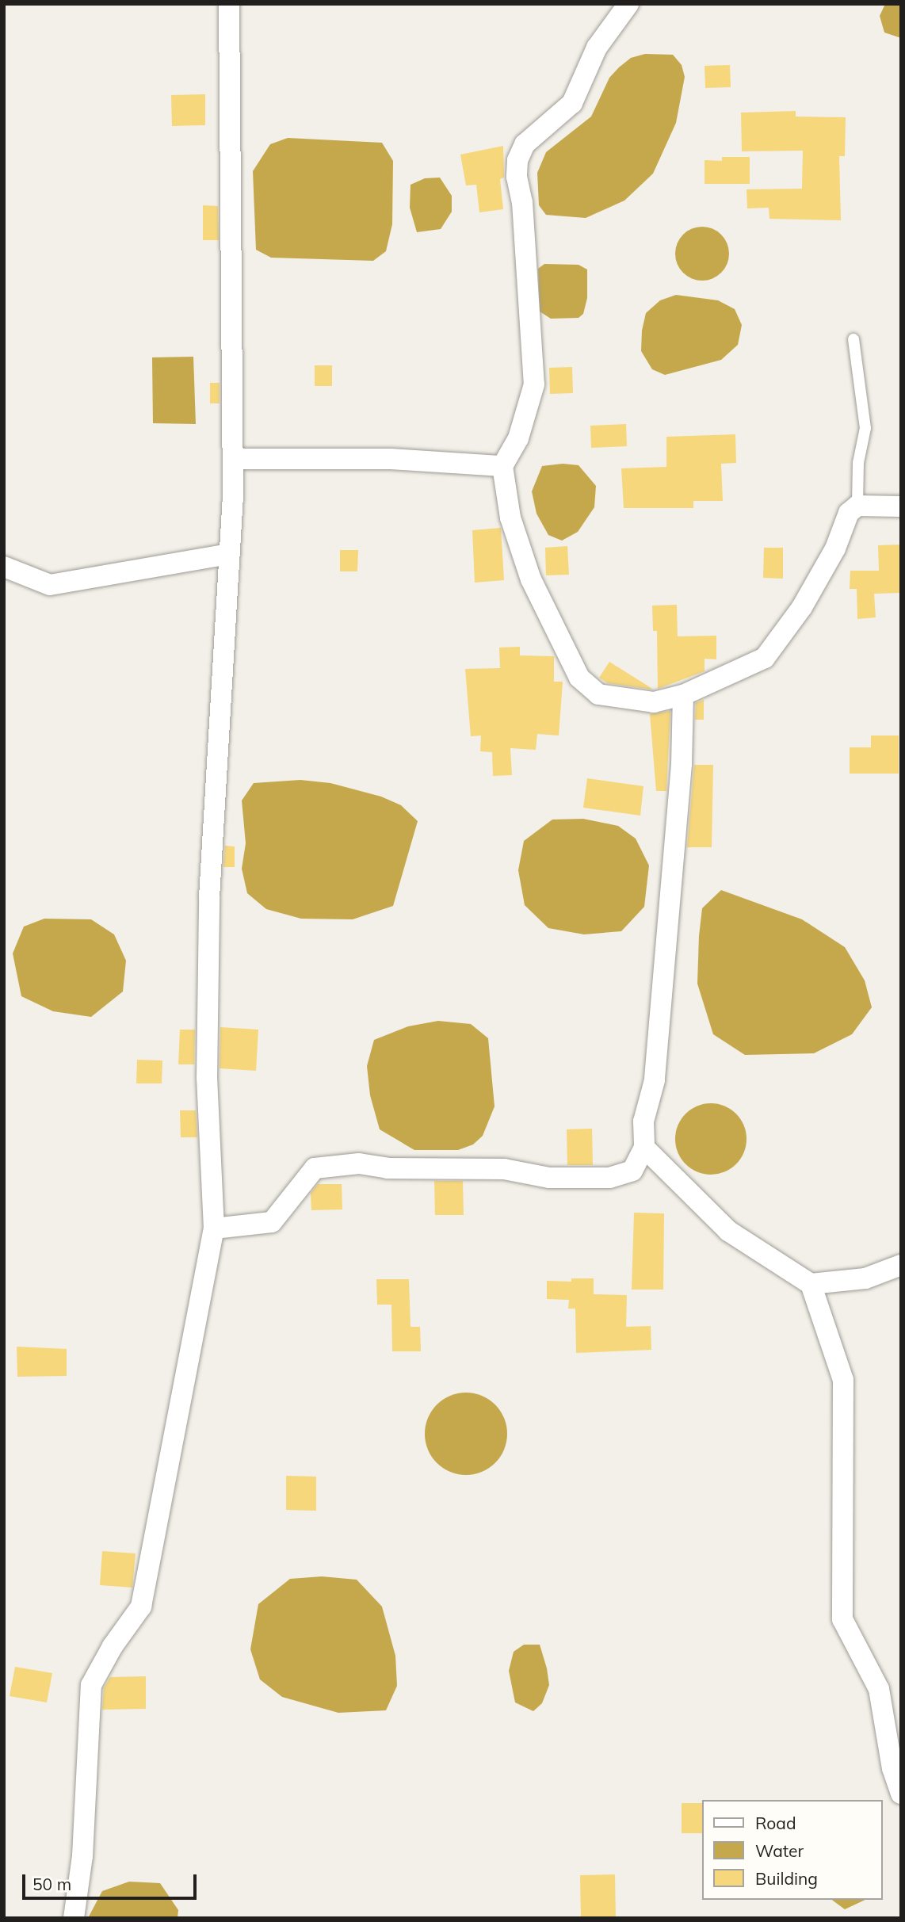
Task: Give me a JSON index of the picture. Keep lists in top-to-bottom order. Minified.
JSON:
{"legend":["Road","Water","Building"],"scale_bar":"50 m"}
